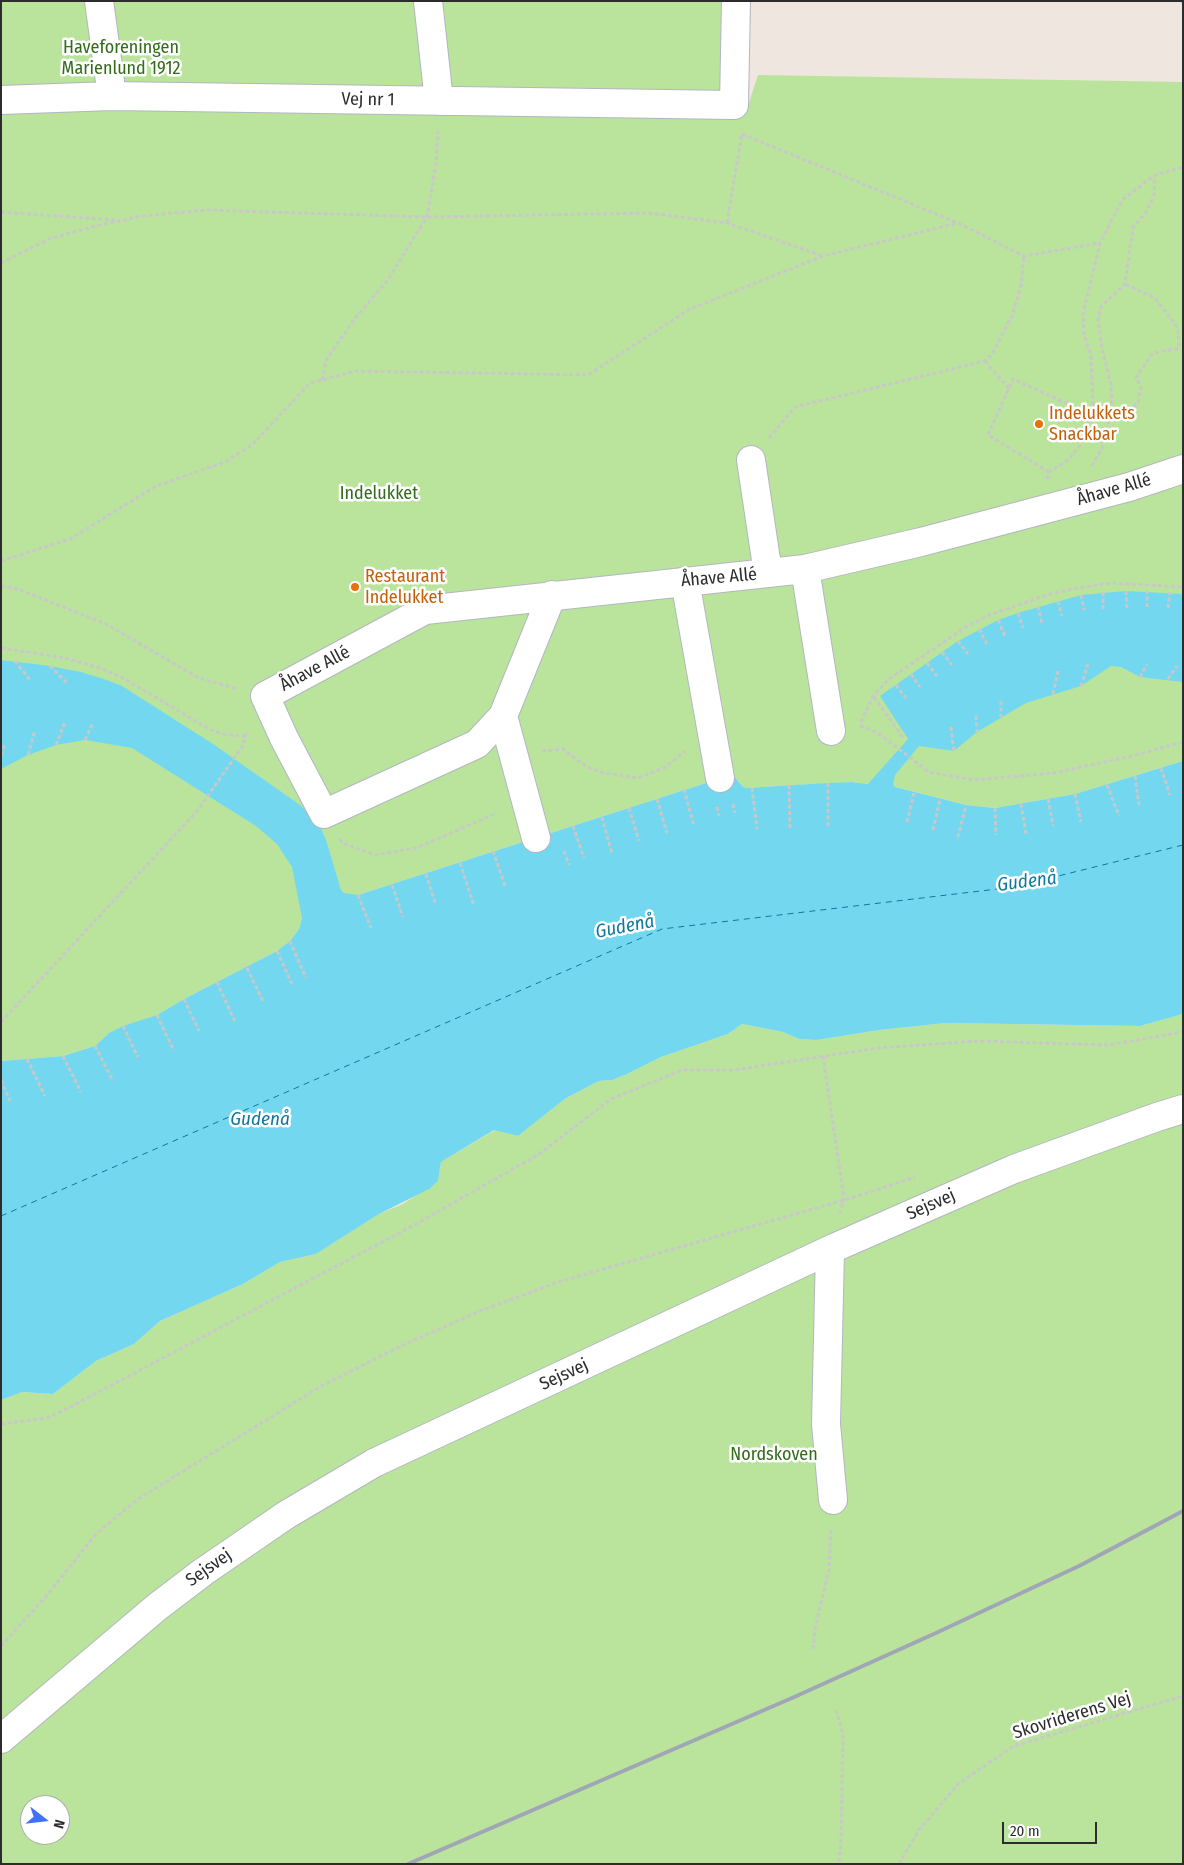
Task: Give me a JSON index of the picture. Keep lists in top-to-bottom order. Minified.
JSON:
{"streets":{"street":["Vej nr 1","Åhave Allé","Sejsvej"],"path":["Skovriderens Vej"]},"water":["Gudenå"],"parks":["Haveforeningen Marienlund 1912","Indelukket","Nordskoven"],"places":["Indelukkets Snackbar","Restaurant Indelukket"],"scale_bar":"20 m","north":"right"}
